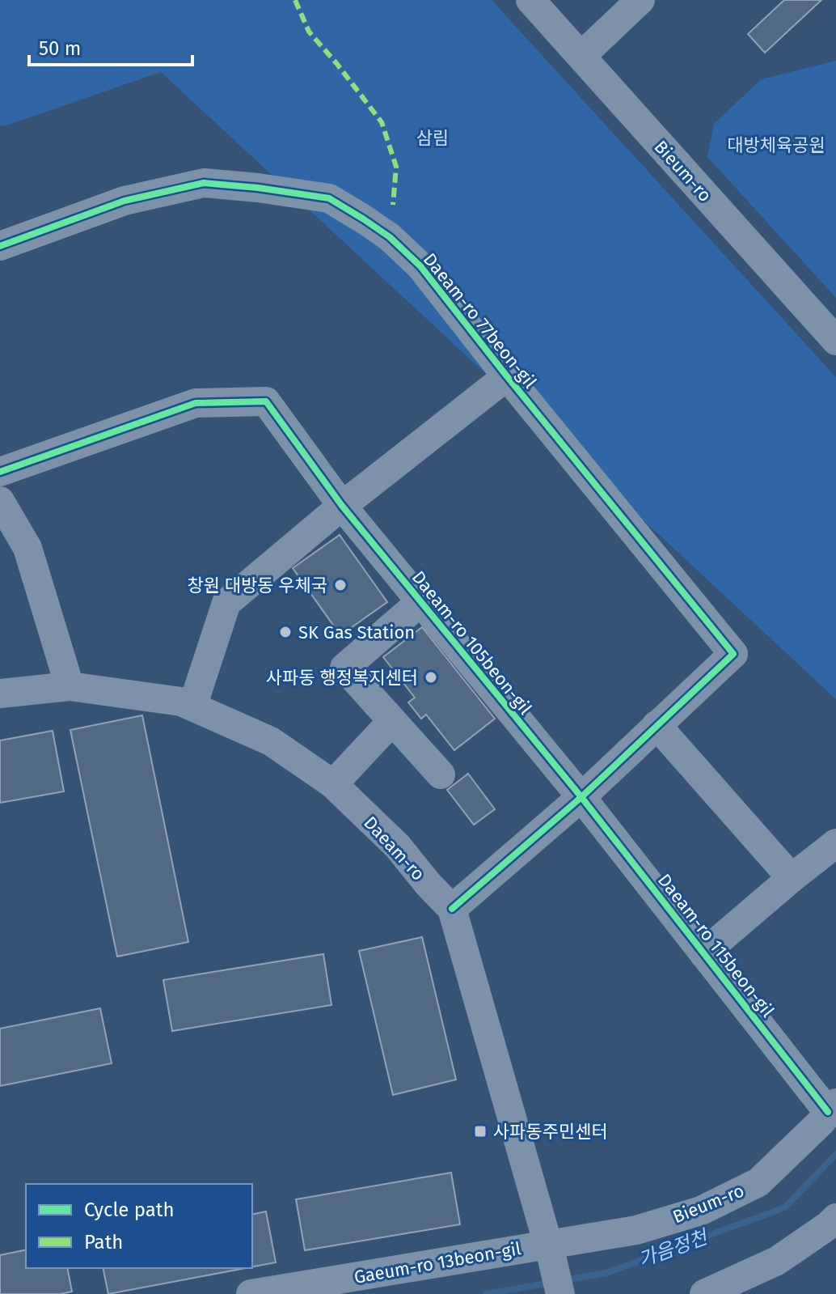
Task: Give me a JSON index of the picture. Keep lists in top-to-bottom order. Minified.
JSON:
{"streets":{"street":["Bieum-ro","Daeam-ro 77beon-gil","Daeam-ro 105beon-gil","Daeam-ro","Daeam-ro 115beon-gil","Gaeum-ro 13beon-gil"]},"crossings":[["Bieum-ro","Daeam-ro"],["Bieum-ro","Daeam-ro 115beon-gil"],["Bieum-ro","Gaeum-ro 13beon-gil"],["Daeam-ro 105beon-gil","Daeam-ro 115beon-gil"],["Daeam-ro","Gaeum-ro 13beon-gil"]],"water":["가음정천"],"parks":["삼림","대방체육공원"],"places":{"other":["창원 대방동 우체국","SK Gas Station","사파동 행정복지센터"],"transit":["사파동주민센터"]},"legend":["Cycle path","Path"],"scale_bar":"50 m"}
